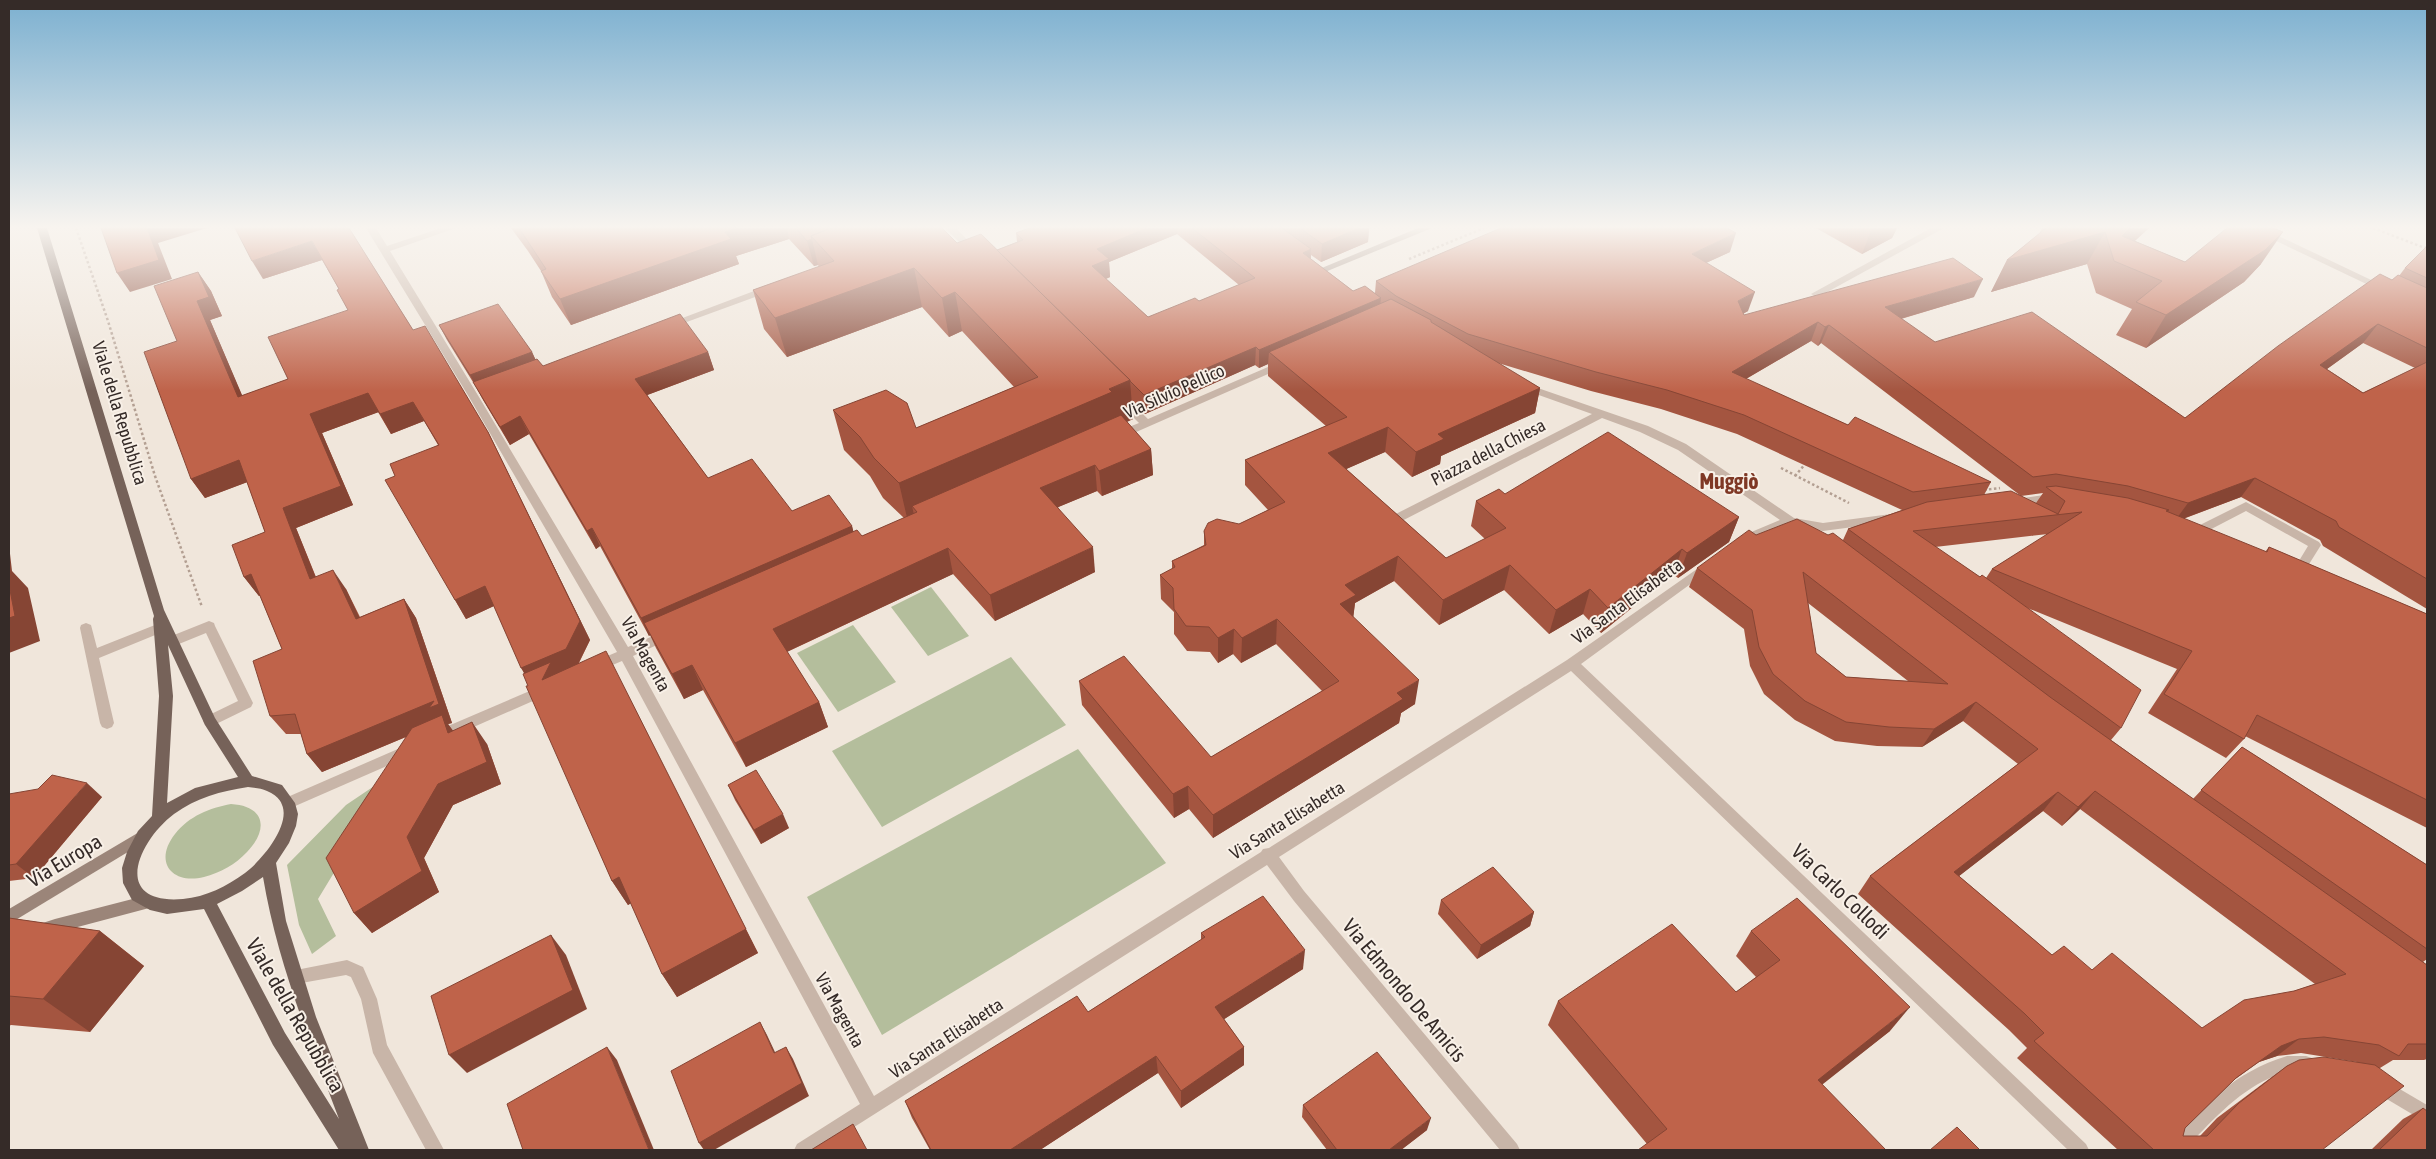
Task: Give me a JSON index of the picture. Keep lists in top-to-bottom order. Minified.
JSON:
{"streets":{"main road":["Viale della Repubblica"],"street":["Via Silvio Pellico","Piazza della Chiesa","Via Santa Elisabetta","Via Magenta","Via Europa","Via Carlo Collodi","Via Edmondo De Amicis"]},"crossings":[["Viale della Repubblica","Via Europa"],["Via Santa Elisabetta","Via Magenta"],["Via Santa Elisabetta","Via Carlo Collodi"],["Via Santa Elisabetta","Via Edmondo De Amicis"]],"districts":["Muggiò"]}
